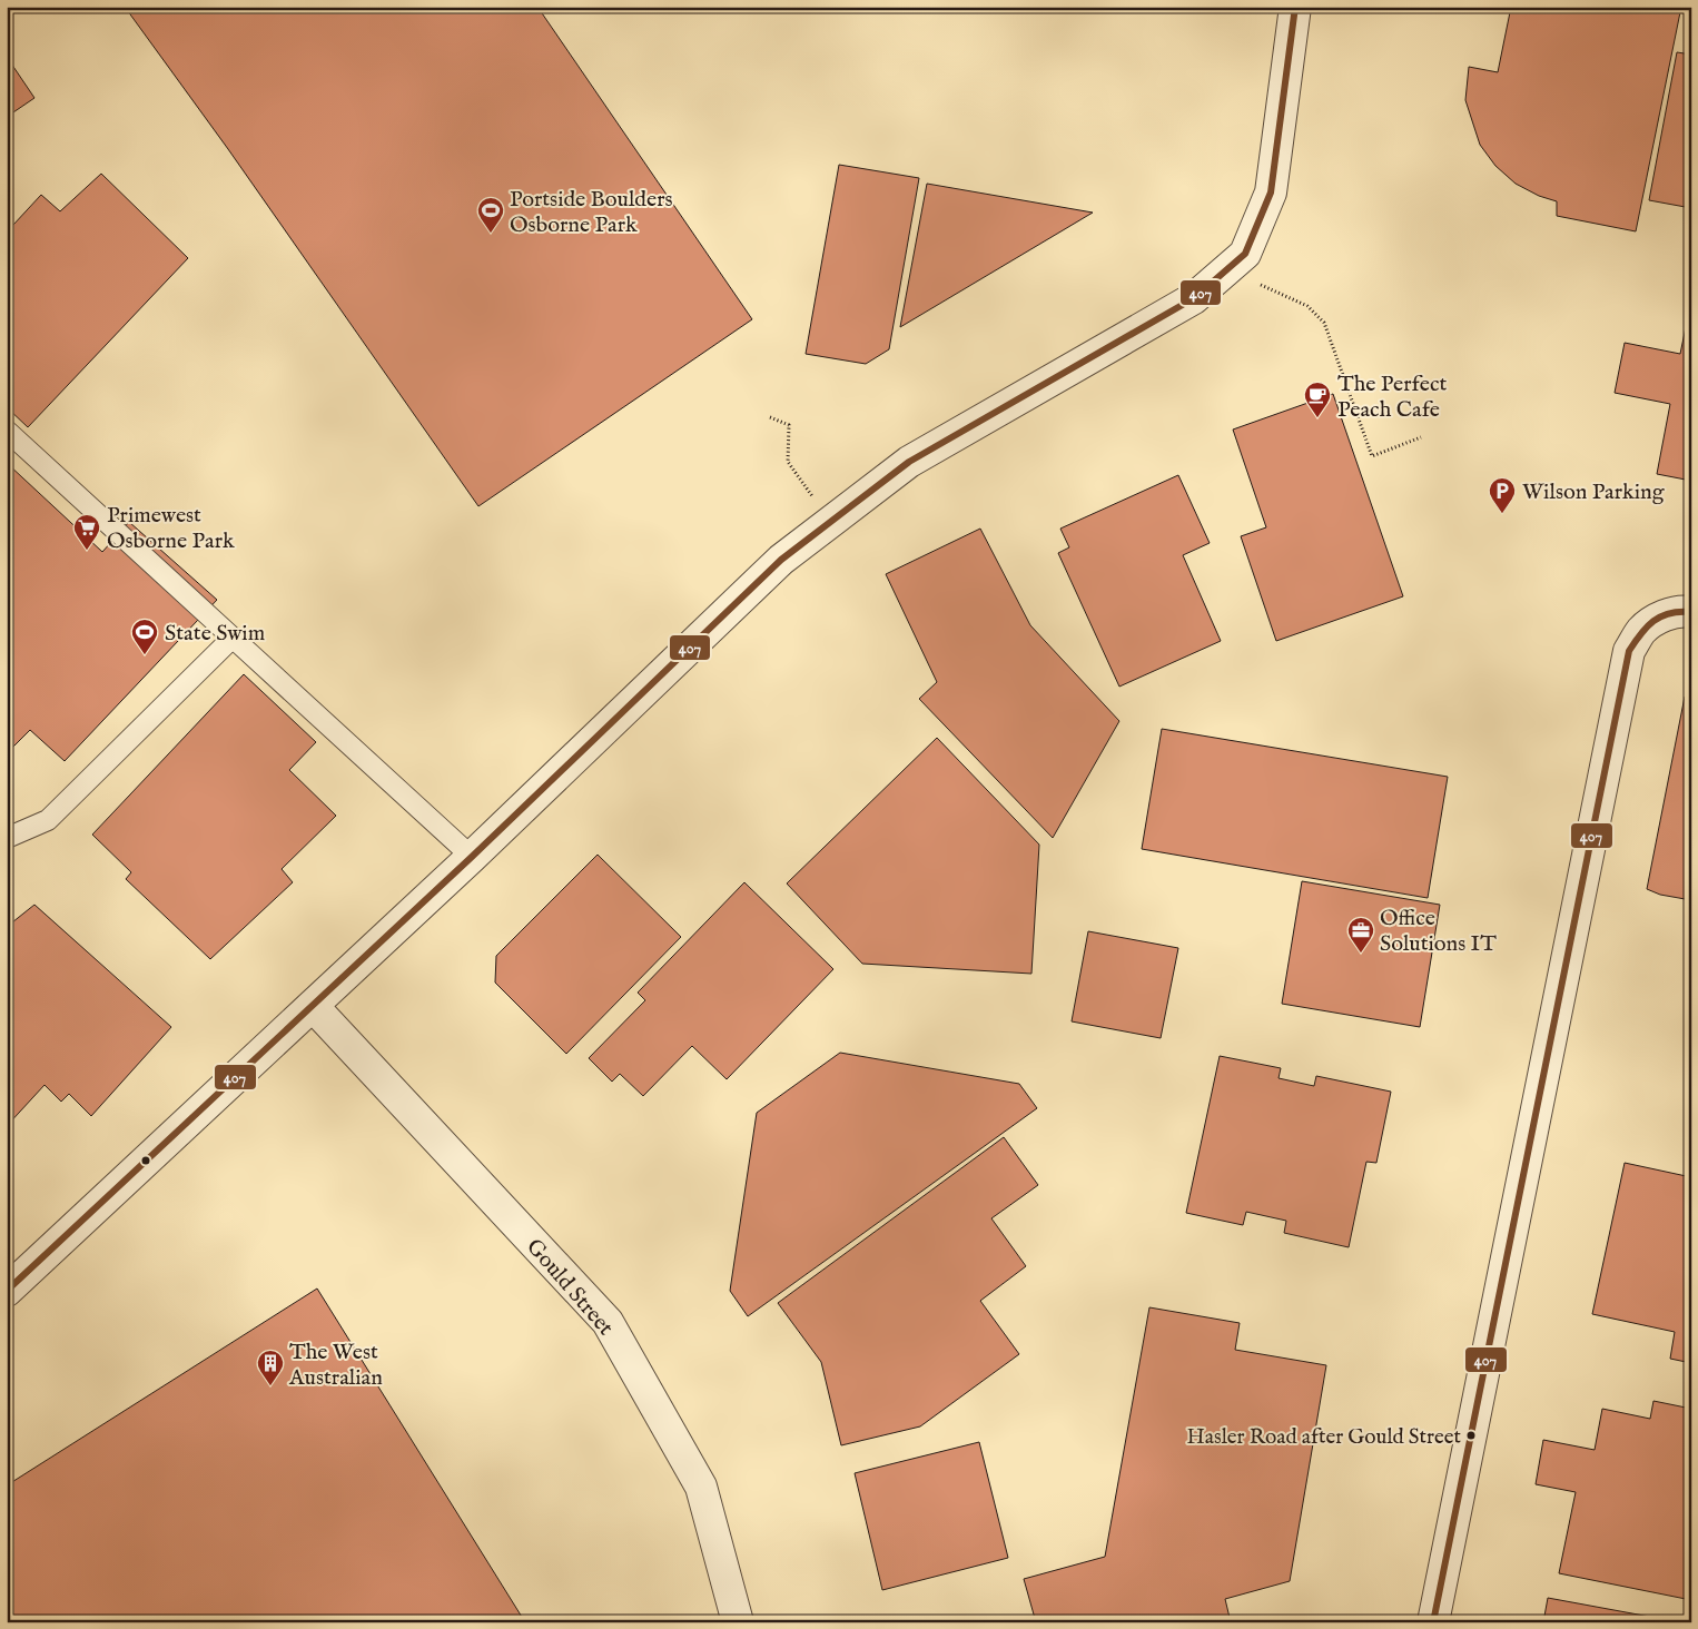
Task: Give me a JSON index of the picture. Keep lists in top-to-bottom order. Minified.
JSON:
{"streets":{"street":["Gould Street"]},"places":{"sports":["Portside Boulders Osborne Park","State Swim"],"cafe":["The Perfect Peach Cafe"],"parking":["Wilson Parking"],"supermarket":["Primewest Osborne Park"],"office":["Office Solutions IT"],"building":["The West Australian"],"other":["Hasler Road after Gould Street"]},"lines":["transit line 407"]}
